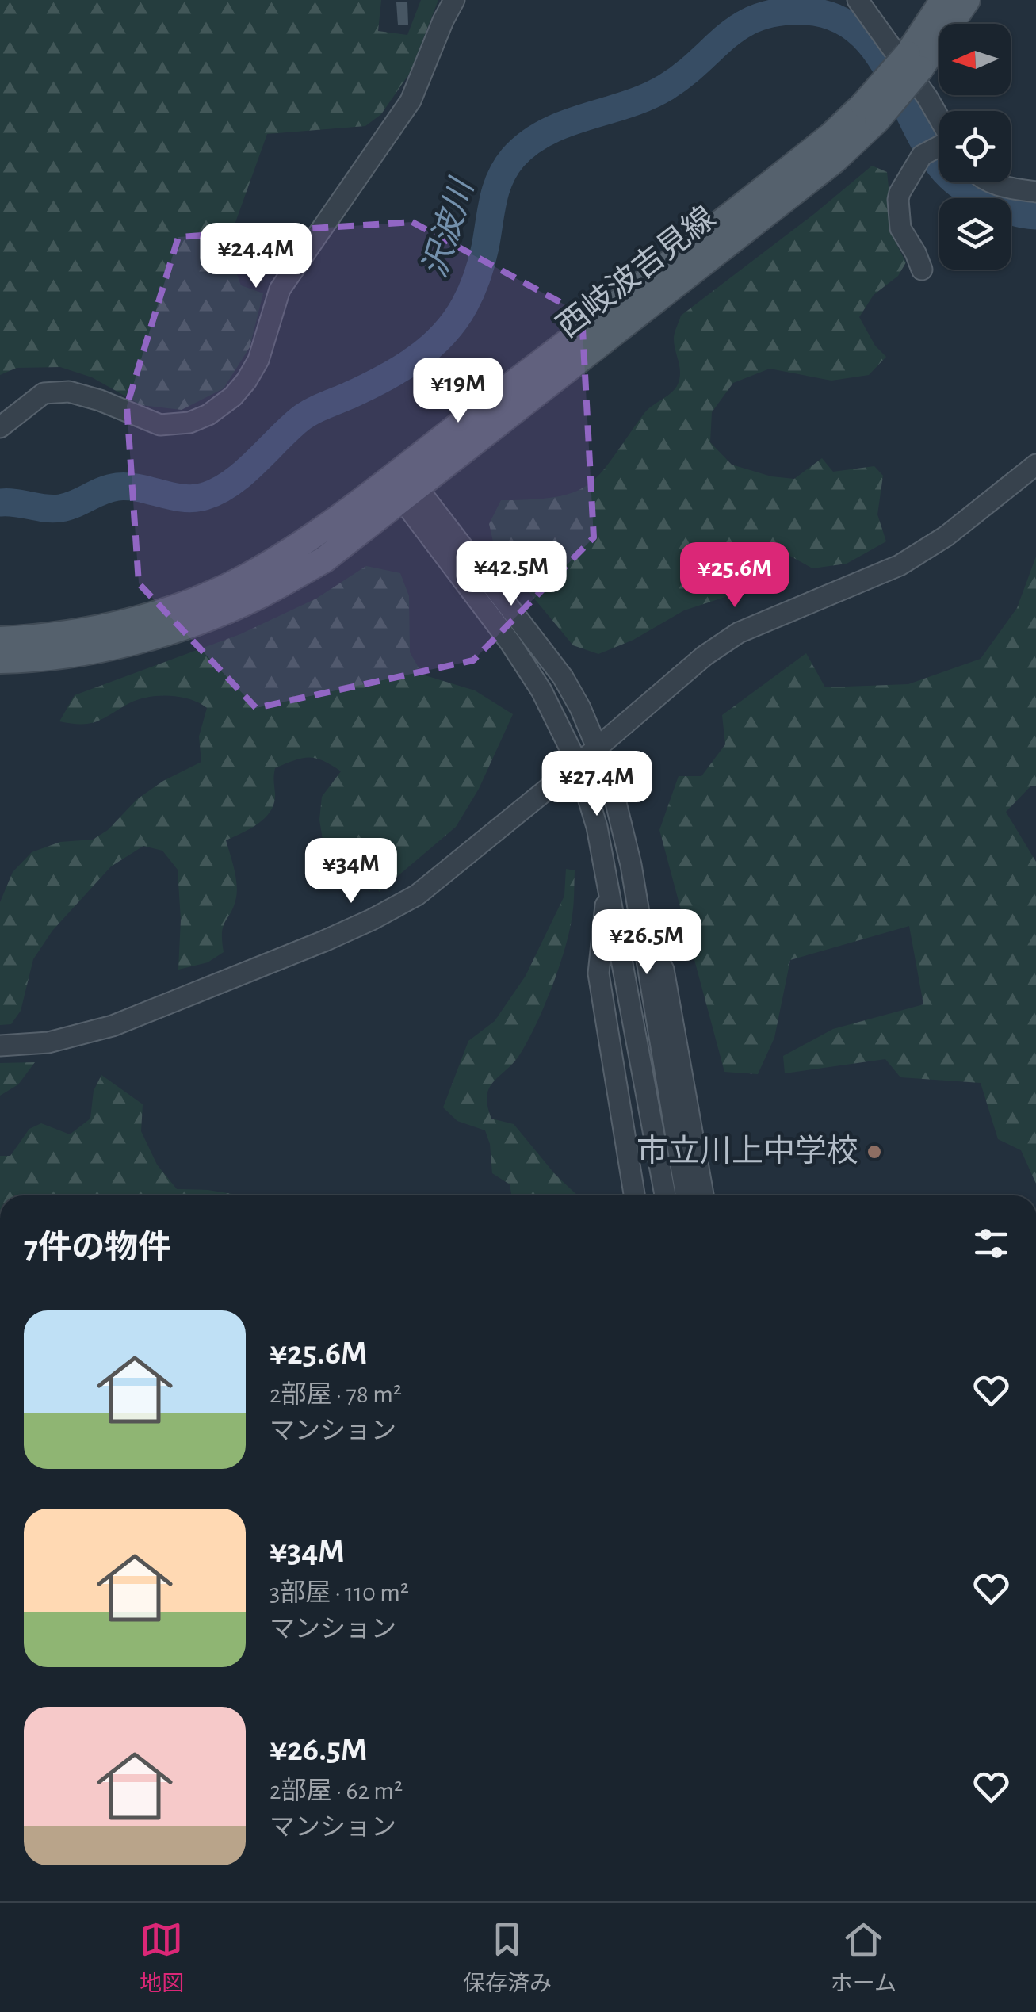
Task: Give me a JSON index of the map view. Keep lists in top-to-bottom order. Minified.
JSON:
{"streets":{"main road":["西岐波吉見線"]},"water":["沢波川"],"places":["市立川上中学校"],"north":"left","page":{"price":["¥24.4M","¥19M","¥42.5M","¥25.6M","¥27.4M","¥34M","¥26.5M"],"heading":"7件の物件","list":[{"name":"¥25.6M","note":"2部屋 · 78 m² · マンション"},{"name":"¥34M","note":"3部屋 · 110 m² · マンション"},{"name":"¥26.5M","note":"2部屋 · 62 m² · マンション"}],"tabs":["地図","保存済み","ホーム"]}}
